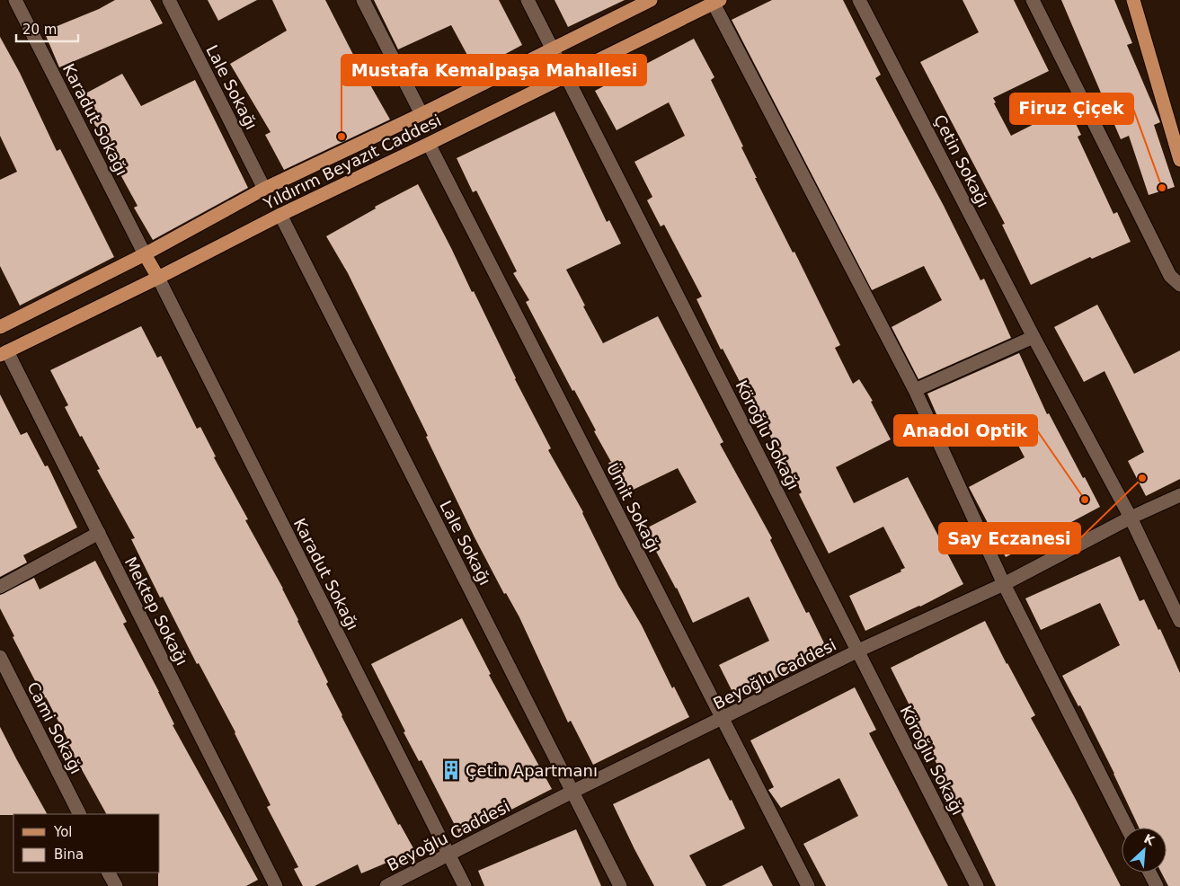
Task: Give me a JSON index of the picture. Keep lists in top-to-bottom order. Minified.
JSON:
{"streets":{"main road":["Yıldırım Beyazıt Caddesi"],"street":["Lale Sokağı","Karadut Sokağı","Çetin Sokağı","Köroğlu Sokağı","Ümit Sokağı","Mektep Sokağı","Beyoğlu Caddesi","Cami Sokağı"]},"crossings":[["Lale Sokağı","Yıldırım Beyazıt Caddesi"],["Lale Sokağı","Beyoğlu Caddesi"],["Karadut Sokağı","Yıldırım Beyazıt Caddesi"],["Karadut Sokağı","Beyoğlu Caddesi"],["Çetin Sokağı","Beyoğlu Caddesi"],["Yıldırım Beyazıt Caddesi","Köroğlu Sokağı"],["Yıldırım Beyazıt Caddesi","Ümit Sokağı"],["Yıldırım Beyazıt Caddesi","Mektep Sokağı"],["Köroğlu Sokağı","Beyoğlu Caddesi"],["Ümit Sokağı","Beyoğlu Caddesi"]],"places":{"other":["Mustafa Kemalpaşa Mahallesi","Firuz Çiçek","Say Eczanesi","Anadol Optik"],"building":["Çetin Apartmanı"]},"legend":["Yol","Bina"],"scale_bar":"20 m","north":"top right"}
